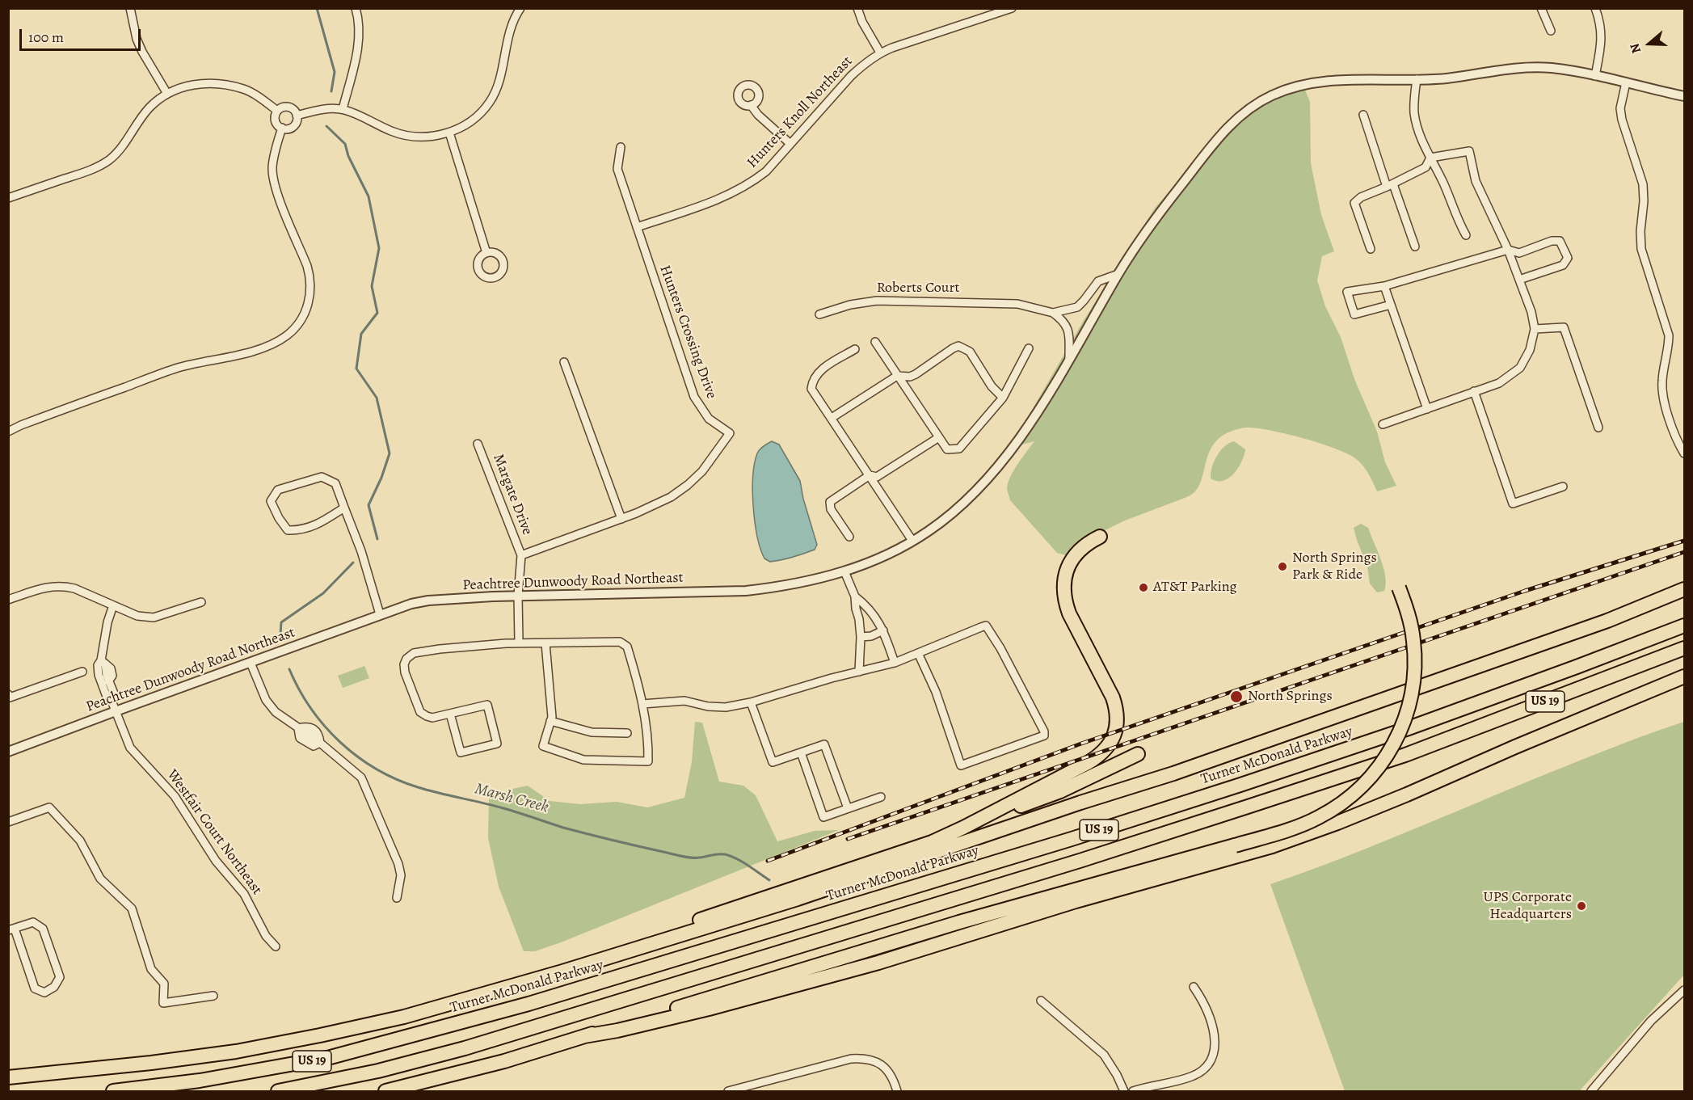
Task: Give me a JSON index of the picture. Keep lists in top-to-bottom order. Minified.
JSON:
{"streets":{"highway":["US 19","Turner McDonald Parkway"],"street":["Hunters Knoll Northeast","Roberts Court","Hunters Crossing Drive","Margate Drive","Peachtree Dunwoody Road Northeast","Westfair Court Northeast"]},"crossings":[["Hunters Knoll Northeast","Hunters Crossing Drive"],["Hunters Crossing Drive","Margate Drive"],["Peachtree Dunwoody Road Northeast","Westfair Court Northeast"]],"water":["Marsh Creek"],"places":["North Springs Park & Ride","AT&T Parking","North Springs","UPS Corporate Headquarters"],"scale_bar":"100 m","north":"left"}
